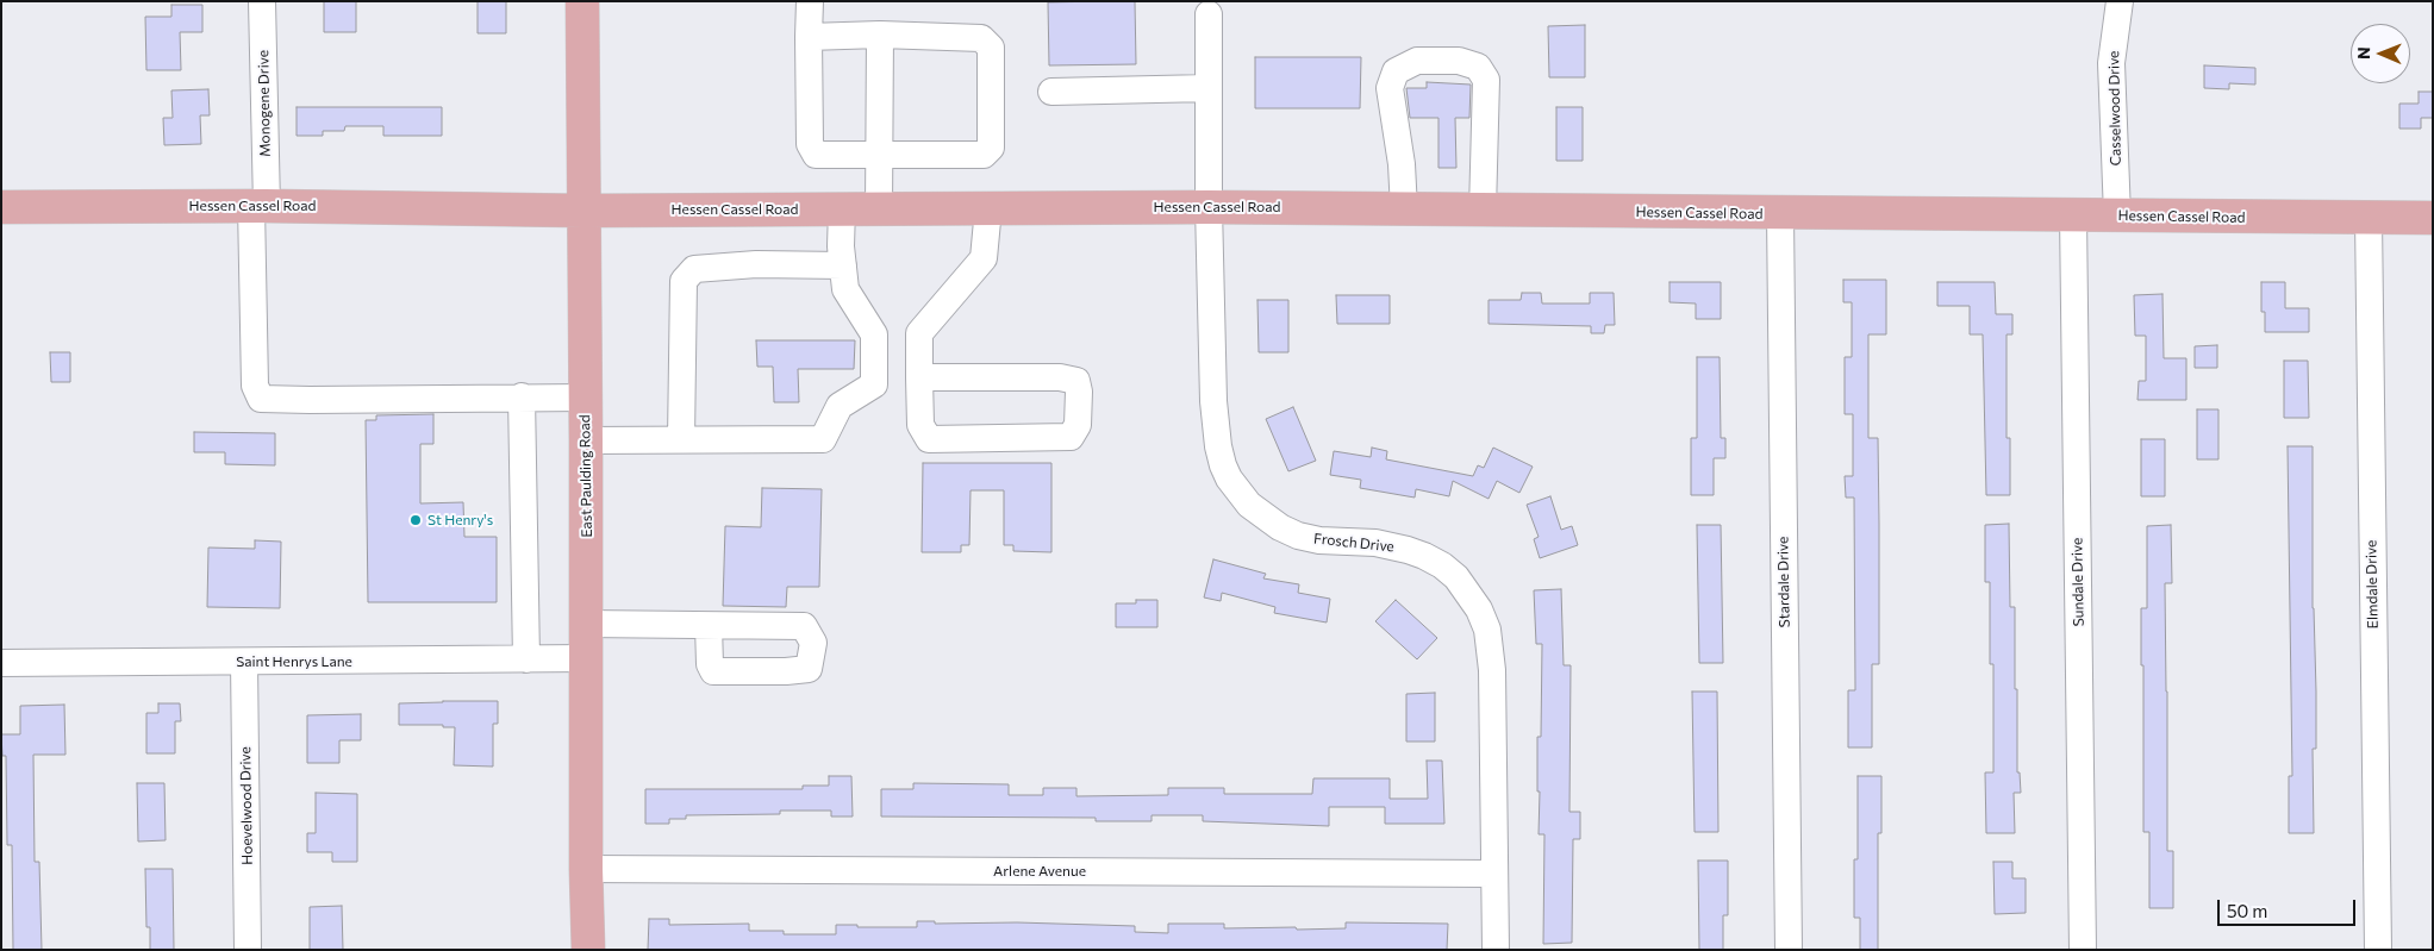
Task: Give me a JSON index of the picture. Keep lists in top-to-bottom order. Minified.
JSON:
{"streets":{"main road":["Hessen Cassel Road","East Paulding Road"],"street":["Monogene Drive","Casselwood Drive","Frosch Drive","Stardale Drive","Sundale Drive","Elmdale Drive","Saint Henrys Lane","Hoevelwood Drive","Arlene Avenue"]},"crossings":[["Monogene Drive","Hessen Cassel Road"],["Casselwood Drive","Hessen Cassel Road"],["Hessen Cassel Road","East Paulding Road"],["Hessen Cassel Road","Frosch Drive"],["Hessen Cassel Road","Stardale Drive"],["Hessen Cassel Road","Sundale Drive"],["Hessen Cassel Road","Elmdale Drive"],["East Paulding Road","Saint Henrys Lane"],["East Paulding Road","Arlene Avenue"],["Frosch Drive","Arlene Avenue"],["Saint Henrys Lane","Hoevelwood Drive"]],"places":["St Henry's"],"scale_bar":"50 m","north":"left"}
